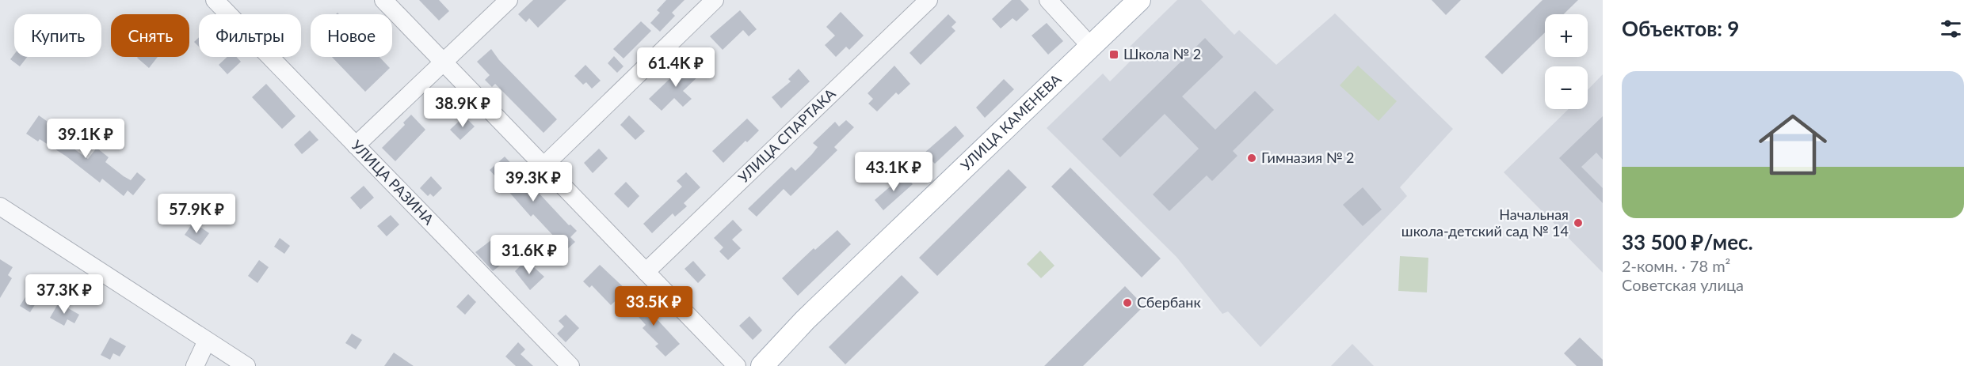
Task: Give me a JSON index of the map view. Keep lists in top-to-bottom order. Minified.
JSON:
{"streets":{"main road":["УЛИЦА КАМЕНЕВА"],"street":["УЛИЦА СПАРТАКА","УЛИЦА РАЗИНА"]},"places":{"transit":["Школа № 2"],"other":["Гимназия № 2","Начальная школа-детский сад № 14","Сбербанк"]},"page":{"heading":"Объектов: 9","map_buttons":["+","−"],"chip":["Купить","Снять","Фильтры","Новое"],"price":["61.4K ₽","38.9K ₽","39.1K ₽","43.1K ₽","39.3K ₽","57.9K ₽","31.6K ₽","37.3K ₽","33.5K ₽"],"list":[{"name":"33 500 ₽/мес.","note":"2-комн. · 78 m² · Советская улица"}]}}
